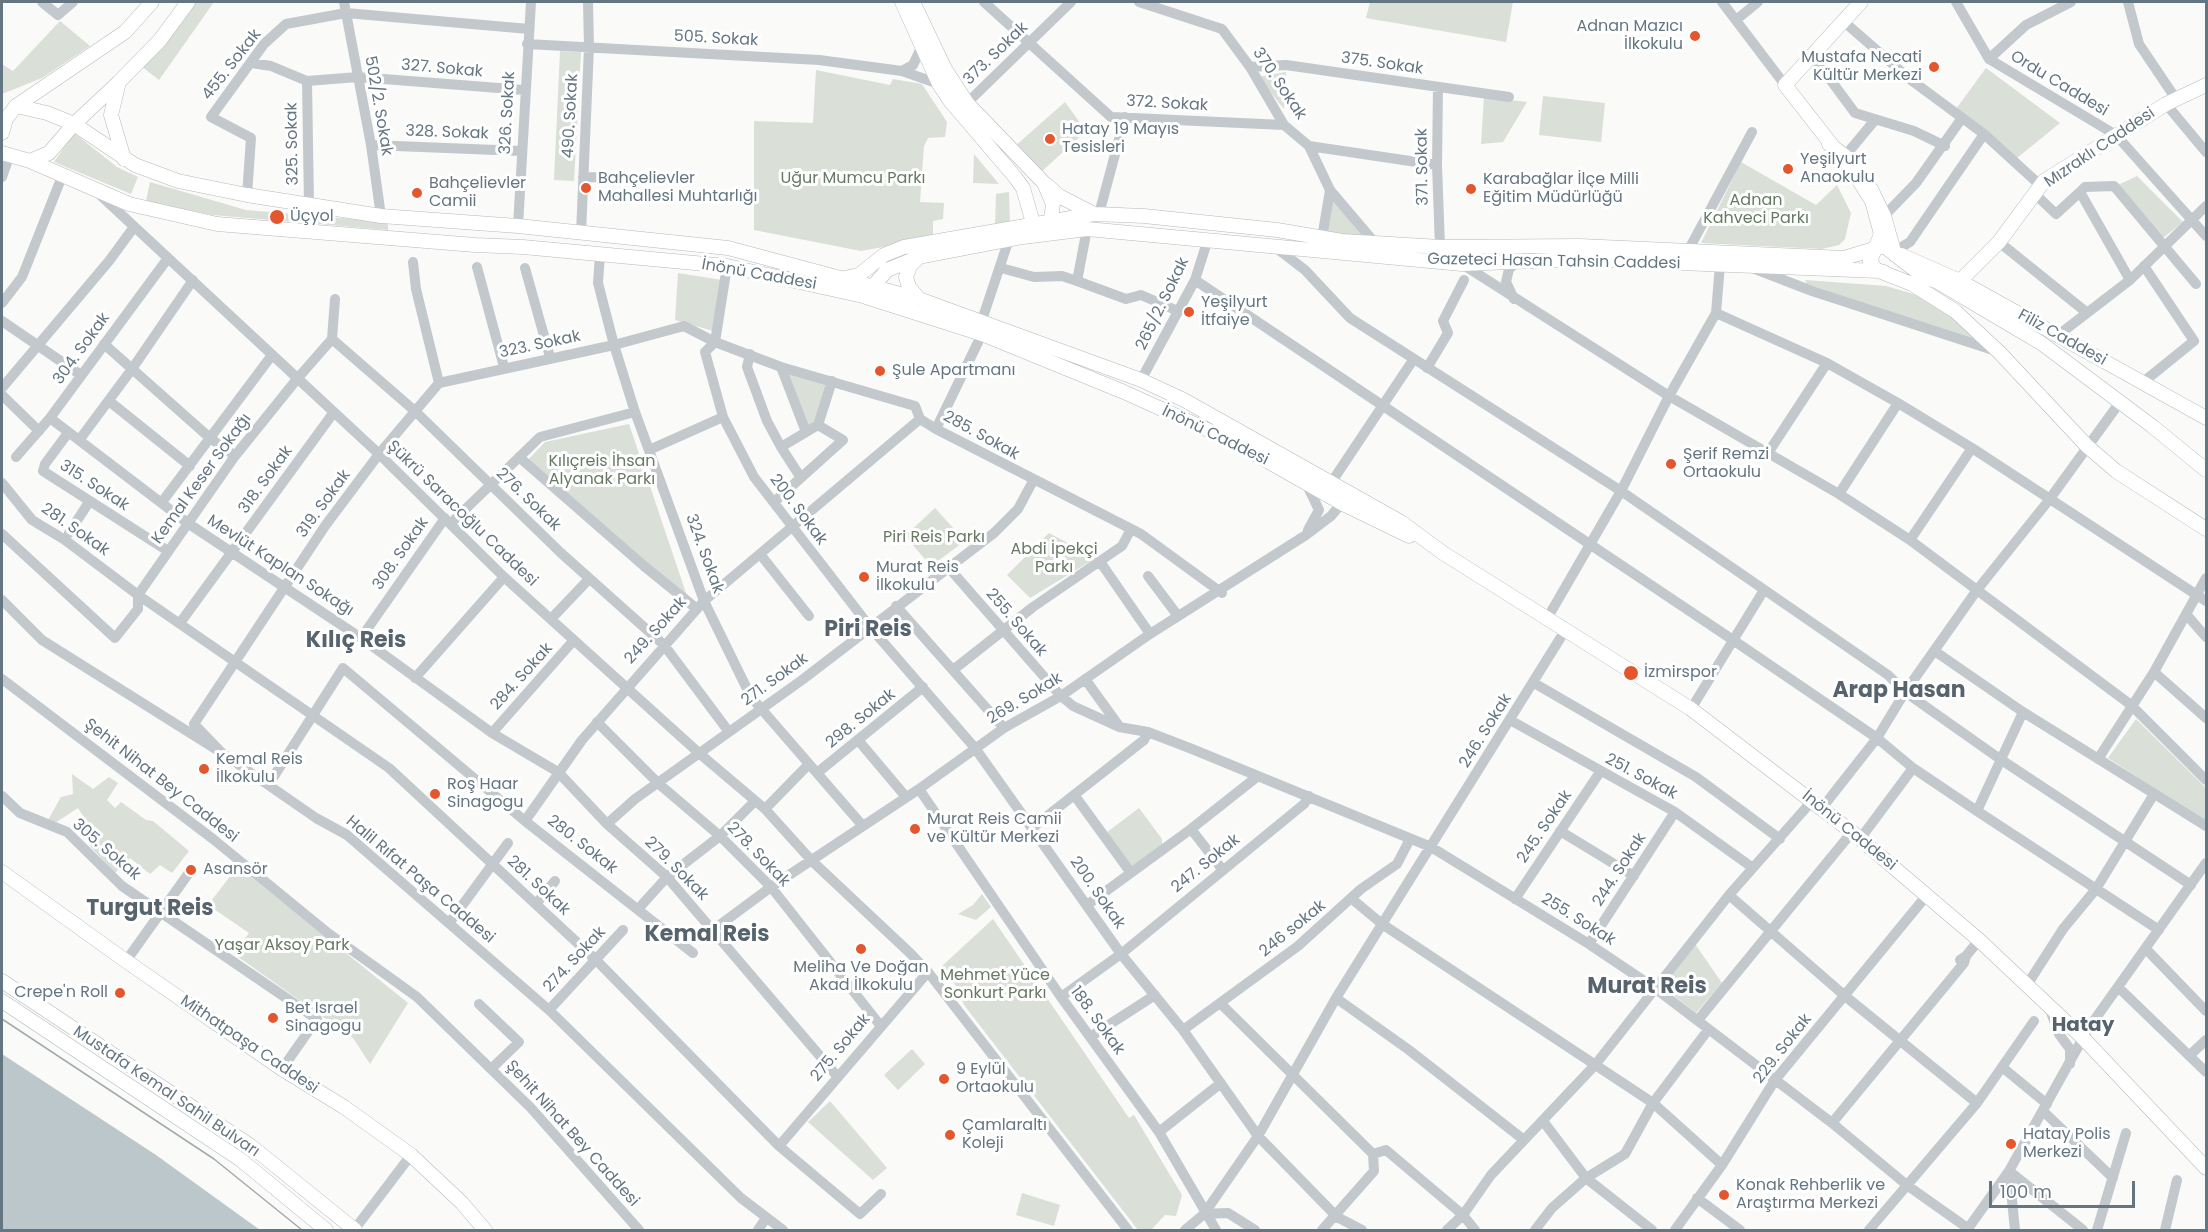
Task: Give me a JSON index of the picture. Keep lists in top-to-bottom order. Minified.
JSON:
{"streets":{"main road":["Mızraklı Caddesi","Gazeteci Hasan Tahsin Caddesi","İnönü Caddesi","Filiz Caddesi","Mithatpaşa Caddesi","Mustafa Kemal Sahil Bulvarı"],"street":["505. Sokak","373. Sokak","375. Sokak","455. Sokak","327. Sokak","370. Sokak","Ordu Caddesi","372. Sokak","502/2. Sokak","326. Sokak","490. Sokak","328. Sokak","325. Sokak","371. Sokak","265/2. Sokak","323. Sokak","304. Sokak","285. Sokak","Kemal Keser Sokağı","318. Sokak","315. Sokak","276. Sokak","319. Sokak","200. Sokak","Şükrü Saracoğlu Caddesi","281. Sokak","308. Sokak","324. Sokak","Mevlüt Kaplan Sokağı","255. Sokak","249. Sokak","284. Sokak","271. Sokak","269. Sokak","298. Sokak","246. Sokak","251. Sokak","Şehit Nihat Bey Caddesi","245. Sokak","280. Sokak","305. Sokak","278. Sokak","247. Sokak","279. Sokak","244. Sokak","Halil Rıfat Paşa Caddesi","246 sokak","274. Sokak","188. Sokak","275. Sokak","229. Sokak"]},"crossings":[["505. Sokak","326. Sokak"],["505. Sokak","490. Sokak"],["373. Sokak","372. Sokak"],["375. Sokak","370. Sokak"],["375. Sokak","371. Sokak"],["455. Sokak","502/2. Sokak"],["455. Sokak","326. Sokak"],["455. Sokak","İnönü Caddesi"],["327. Sokak","502/2. Sokak"],["327. Sokak","326. Sokak"],["327. Sokak","325. Sokak"],["370. Sokak","372. Sokak"],["370. Sokak","Gazeteci Hasan Tahsin Caddesi"],["Ordu Caddesi","Mızraklı Caddesi"],["502/2. Sokak","328. Sokak"],["502/2. Sokak","İnönü Caddesi"],["326. Sokak","328. Sokak"],["326. Sokak","İnönü Caddesi"],["490. Sokak","İnönü Caddesi"],["325. Sokak","İnönü Caddesi"],["Mızraklı Caddesi","Filiz Caddesi"],["371. Sokak","Gazeteci Hasan Tahsin Caddesi"],["Gazeteci Hasan Tahsin Caddesi","İnönü Caddesi"],["Gazeteci Hasan Tahsin Caddesi","265/2. Sokak"],["Gazeteci Hasan Tahsin Caddesi","Filiz Caddesi"],["İnönü Caddesi","265/2. Sokak"],["İnönü Caddesi","Şükrü Saracoğlu Caddesi"],["İnönü Caddesi","324. Sokak"],["İnönü Caddesi","269. Sokak"],["İnönü Caddesi","246. Sokak"],["İnönü Caddesi","229. Sokak"],["323. Sokak","285. Sokak"],["323. Sokak","324. Sokak"],["304. Sokak","Şükrü Saracoğlu Caddesi"],["304. Sokak","Mevlüt Kaplan Sokağı"],["285. Sokak","200. Sokak"],["285. Sokak","249. Sokak"],["285. Sokak","271. Sokak"],["285. Sokak","269. Sokak"],["Kemal Keser Sokağı","315. Sokak"],["Kemal Keser Sokağı","Şükrü Saracoğlu Caddesi"],["Kemal Keser Sokağı","281. Sokak"],["Kemal Keser Sokağı","Mevlüt Kaplan Sokağı"],["318. Sokak","Şükrü Saracoğlu Caddesi"],["318. Sokak","281. Sokak"],["318. Sokak","Mevlüt Kaplan Sokağı"],["315. Sokak","Mevlüt Kaplan Sokağı"],["276. Sokak","319. Sokak"],["276. Sokak","308. Sokak"],["276. Sokak","249. Sokak"],["276. Sokak","271. Sokak"],["319. Sokak","Şükrü Saracoğlu Caddesi"],["319. Sokak","281. Sokak"],["319. Sokak","Mevlüt Kaplan Sokağı"],["319. Sokak","Halil Rıfat Paşa Caddesi"],["200. Sokak","249. Sokak"],["200. Sokak","271. Sokak"],["200. Sokak","269. Sokak"],["200. Sokak","298. Sokak"],["200. Sokak","246. Sokak"],["200. Sokak","247. Sokak"],["200. Sokak","246 sokak"],["Şükrü Saracoğlu Caddesi","308. Sokak"],["Şükrü Saracoğlu Caddesi","249. Sokak"],["Şükrü Saracoğlu Caddesi","284. Sokak"],["Şükrü Saracoğlu Caddesi","271. Sokak"],["Şükrü Saracoğlu Caddesi","269. Sokak"],["Şükrü Saracoğlu Caddesi","275. Sokak"],["281. Sokak","280. Sokak"],["281. Sokak","274. Sokak"],["281. Sokak","275. Sokak"],["308. Sokak","324. Sokak"],["308. Sokak","Mevlüt Kaplan Sokağı"],["324. Sokak","249. Sokak"],["324. Sokak","271. Sokak"],["324. Sokak","269. Sokak"],["324. Sokak","298. Sokak"],["Mevlüt Kaplan Sokağı","249. Sokak"],["Mevlüt Kaplan Sokağı","284. Sokak"],["Mevlüt Kaplan Sokağı","279. Sokak"],["255. Sokak","271. Sokak"],["255. Sokak","269. Sokak"],["255. Sokak","246. Sokak"],["255. Sokak","245. Sokak"],["255. Sokak","247. Sokak"],["255. Sokak","244. Sokak"],["255. Sokak","246 sokak"],["255. Sokak","229. Sokak"],["249. Sokak","280. Sokak"],["249. Sokak","278. Sokak"],["249. Sokak","279. Sokak"],["271. Sokak","278. Sokak"],["271. Sokak","279. Sokak"],["269. Sokak","278. Sokak"],["269. Sokak","279. Sokak"],["269. Sokak","188. Sokak"],["246. Sokak","251. Sokak"],["246. Sokak","188. Sokak"],["251. Sokak","245. Sokak"],["251. Sokak","244. Sokak"],["305. Sokak","Mithatpaşa Caddesi"],["278. Sokak","275. Sokak"],["247. Sokak","188. Sokak"],["279. Sokak","275. Sokak"],["Halil Rıfat Paşa Caddesi","274. Sokak"]],"districts":["Piri Reis","Kılıç Reis","Arap Hasan","Turgut Reis","Kemal Reis","Murat Reis","Hatay"],"parks":["Uğur Mumcu Parkı","Adnan Kahveci Parkı","Kılıçreis İhsan Alyanak Parkı","Piri Reis Parkı","Abdi İpekçi Parkı","Yaşar Aksoy Park","Mehmet Yüce Sonkurt Parkı"],"places":["Adnan Mazıcı İlkokulu","Mustafa Necati Kültür Merkezi","Hatay 19 Mayıs Tesisleri","Yeşilyurt Anaokulu","Bahçelievler Mahallesi Muhtarlığı","Karabağlar İlçe Milli Eğitim Müdürlüğü","Bahçelievler Camii","Üçyol","Yeşilyurt İtfaiye","Şule Apartmanı","Şerif Remzi Ortaokulu","Murat Reis İlkokulu","İzmirspor","Kemal Reis İlkokulu","Roş Haar Sinagogu","Murat Reis Camii ve Kültür Merkezi","Asansör","Meliha Ve Doğan Akad İlkokulu","Crepe'n Roll","Bet Israel Sinagogu","9 Eylül Ortaokulu","Çamlaraltı Koleji","Hatay Polis Merkezi","Konak Rehberlik ve Araştırma Merkezi"],"scale_bar":"100 m"}
